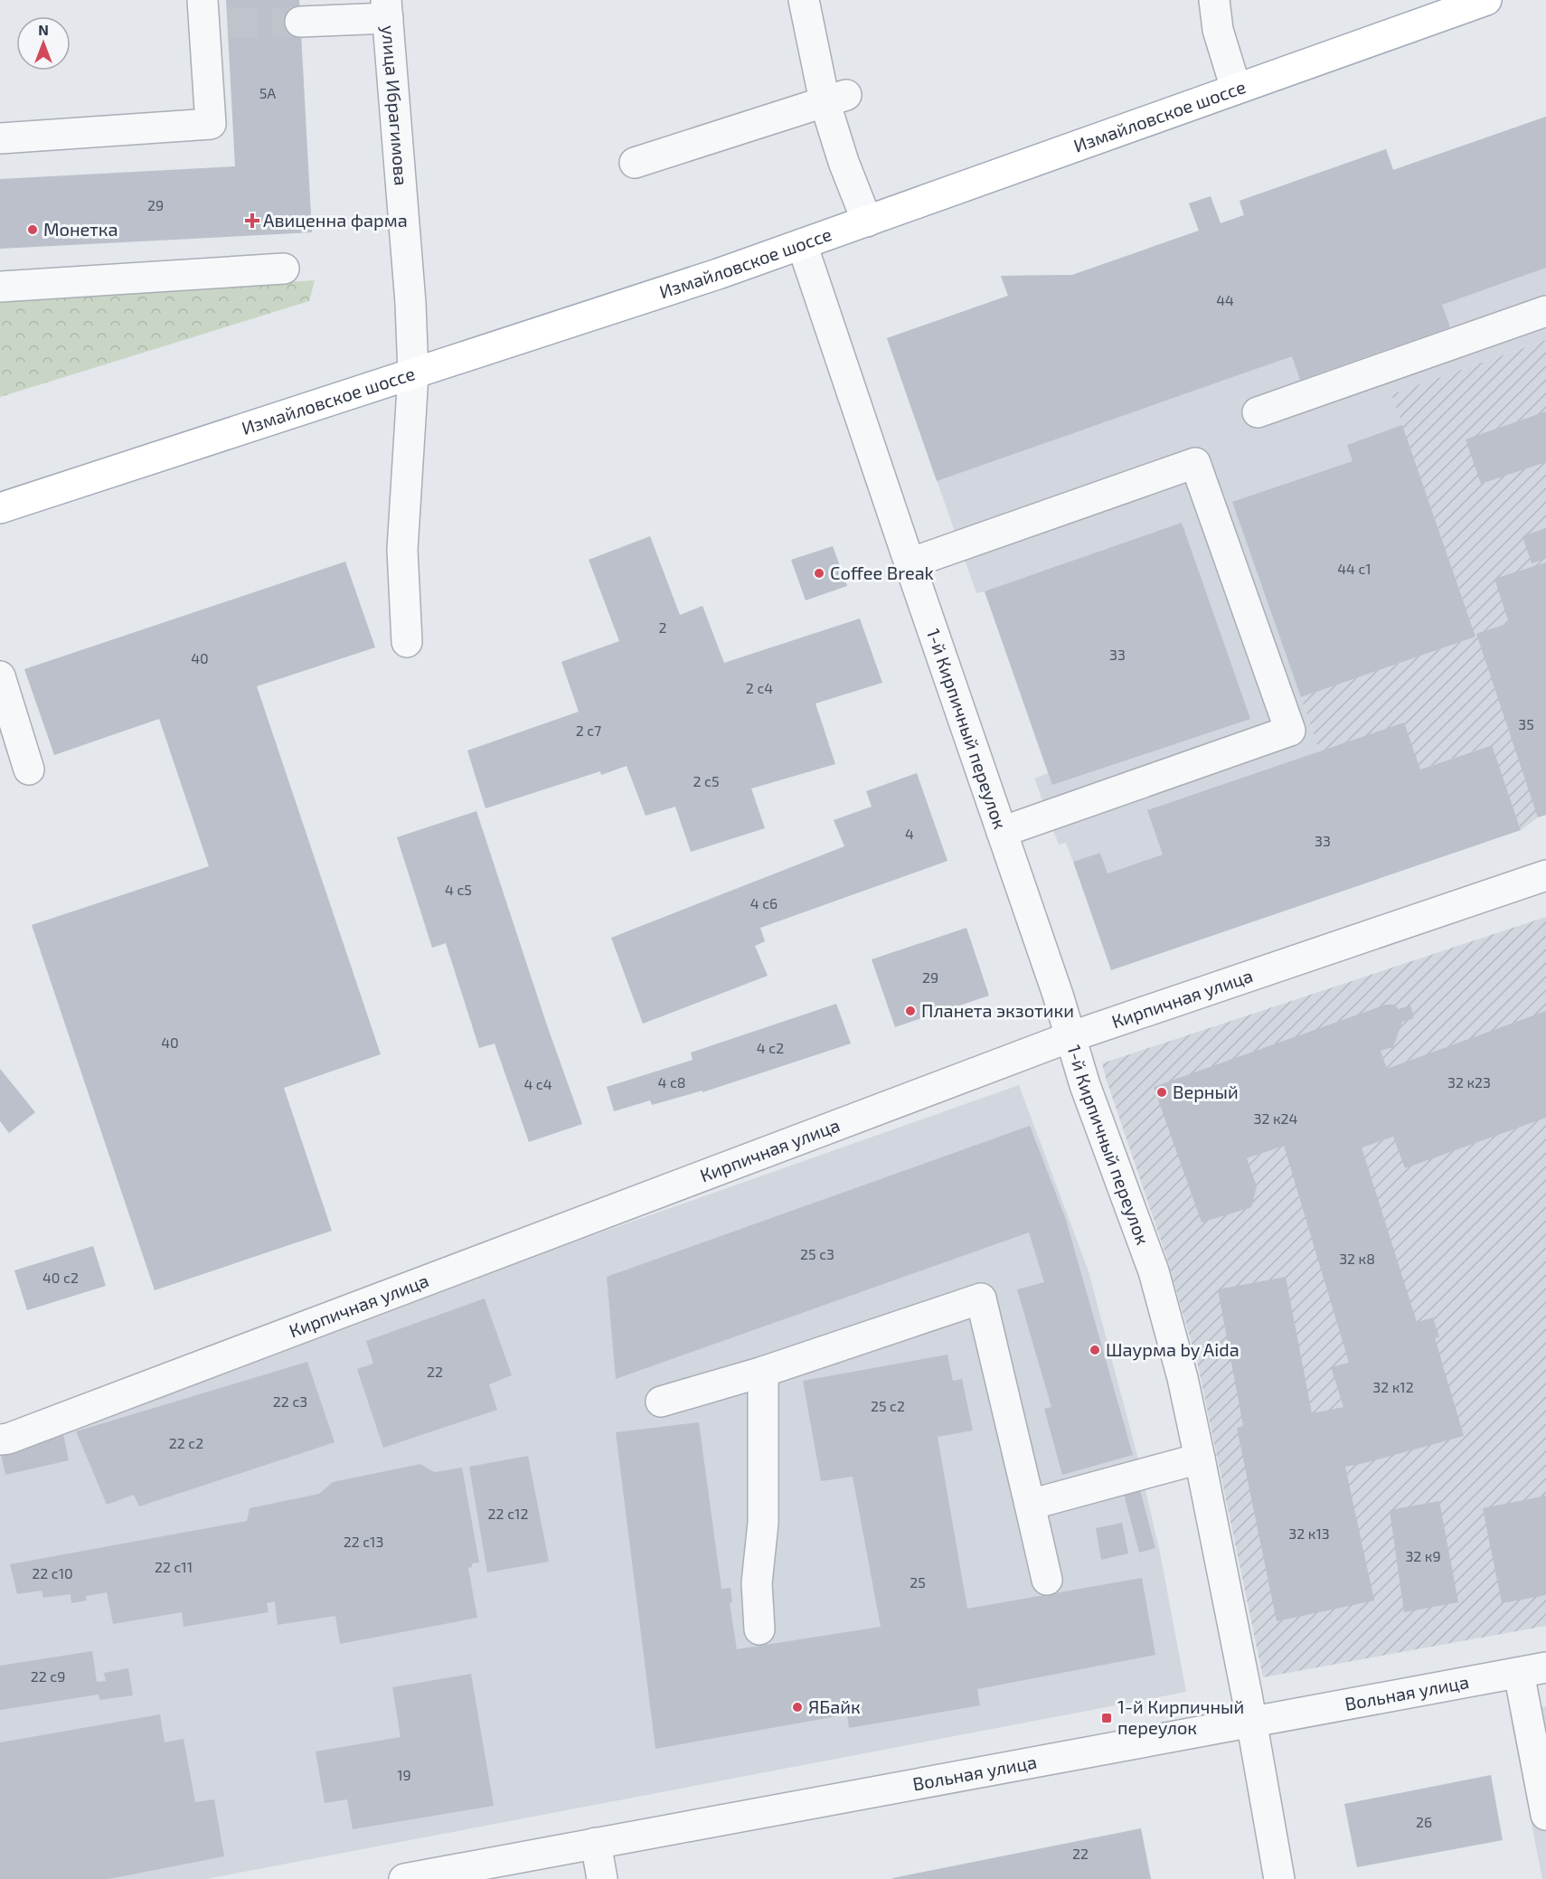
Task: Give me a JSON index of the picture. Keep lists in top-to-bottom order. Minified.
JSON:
{"streets":{"main road":["Измайловское шоссе"],"street":["улица Ибрагимова","1-й Кирпичный переулок","Кирпичная улица","Вольная улица"]},"crossings":[["улица Ибрагимова","Измайловское шоссе"],["Измайловское шоссе","1-й Кирпичный переулок"],["1-й Кирпичный переулок","Кирпичная улица"],["1-й Кирпичный переулок","Вольная улица"]],"places":{"health":["Авиценна фарма"],"other":["Монетка","Coffee Break","Планета экзотики","Верный","Шаурма by Aida","ЯБайк"],"transit":["1-й Кирпичный переулок"]},"house_numbers":["5А","29","44","44 с1","2","33","40","2 с4","35","2 с7","2 с5","4","33","4 с5","4 с6","29","40","4 с2","4 с8","32 к23","4 с4","32 к24","25 с3","32 к8","40 с2","22","32 к12","22 c3","25 с2","22 с2","22 с12","32 к13","22 с13","32 к9","22 с11","22 c10","25","22 с9","19","26","22"],"north":"top"}
